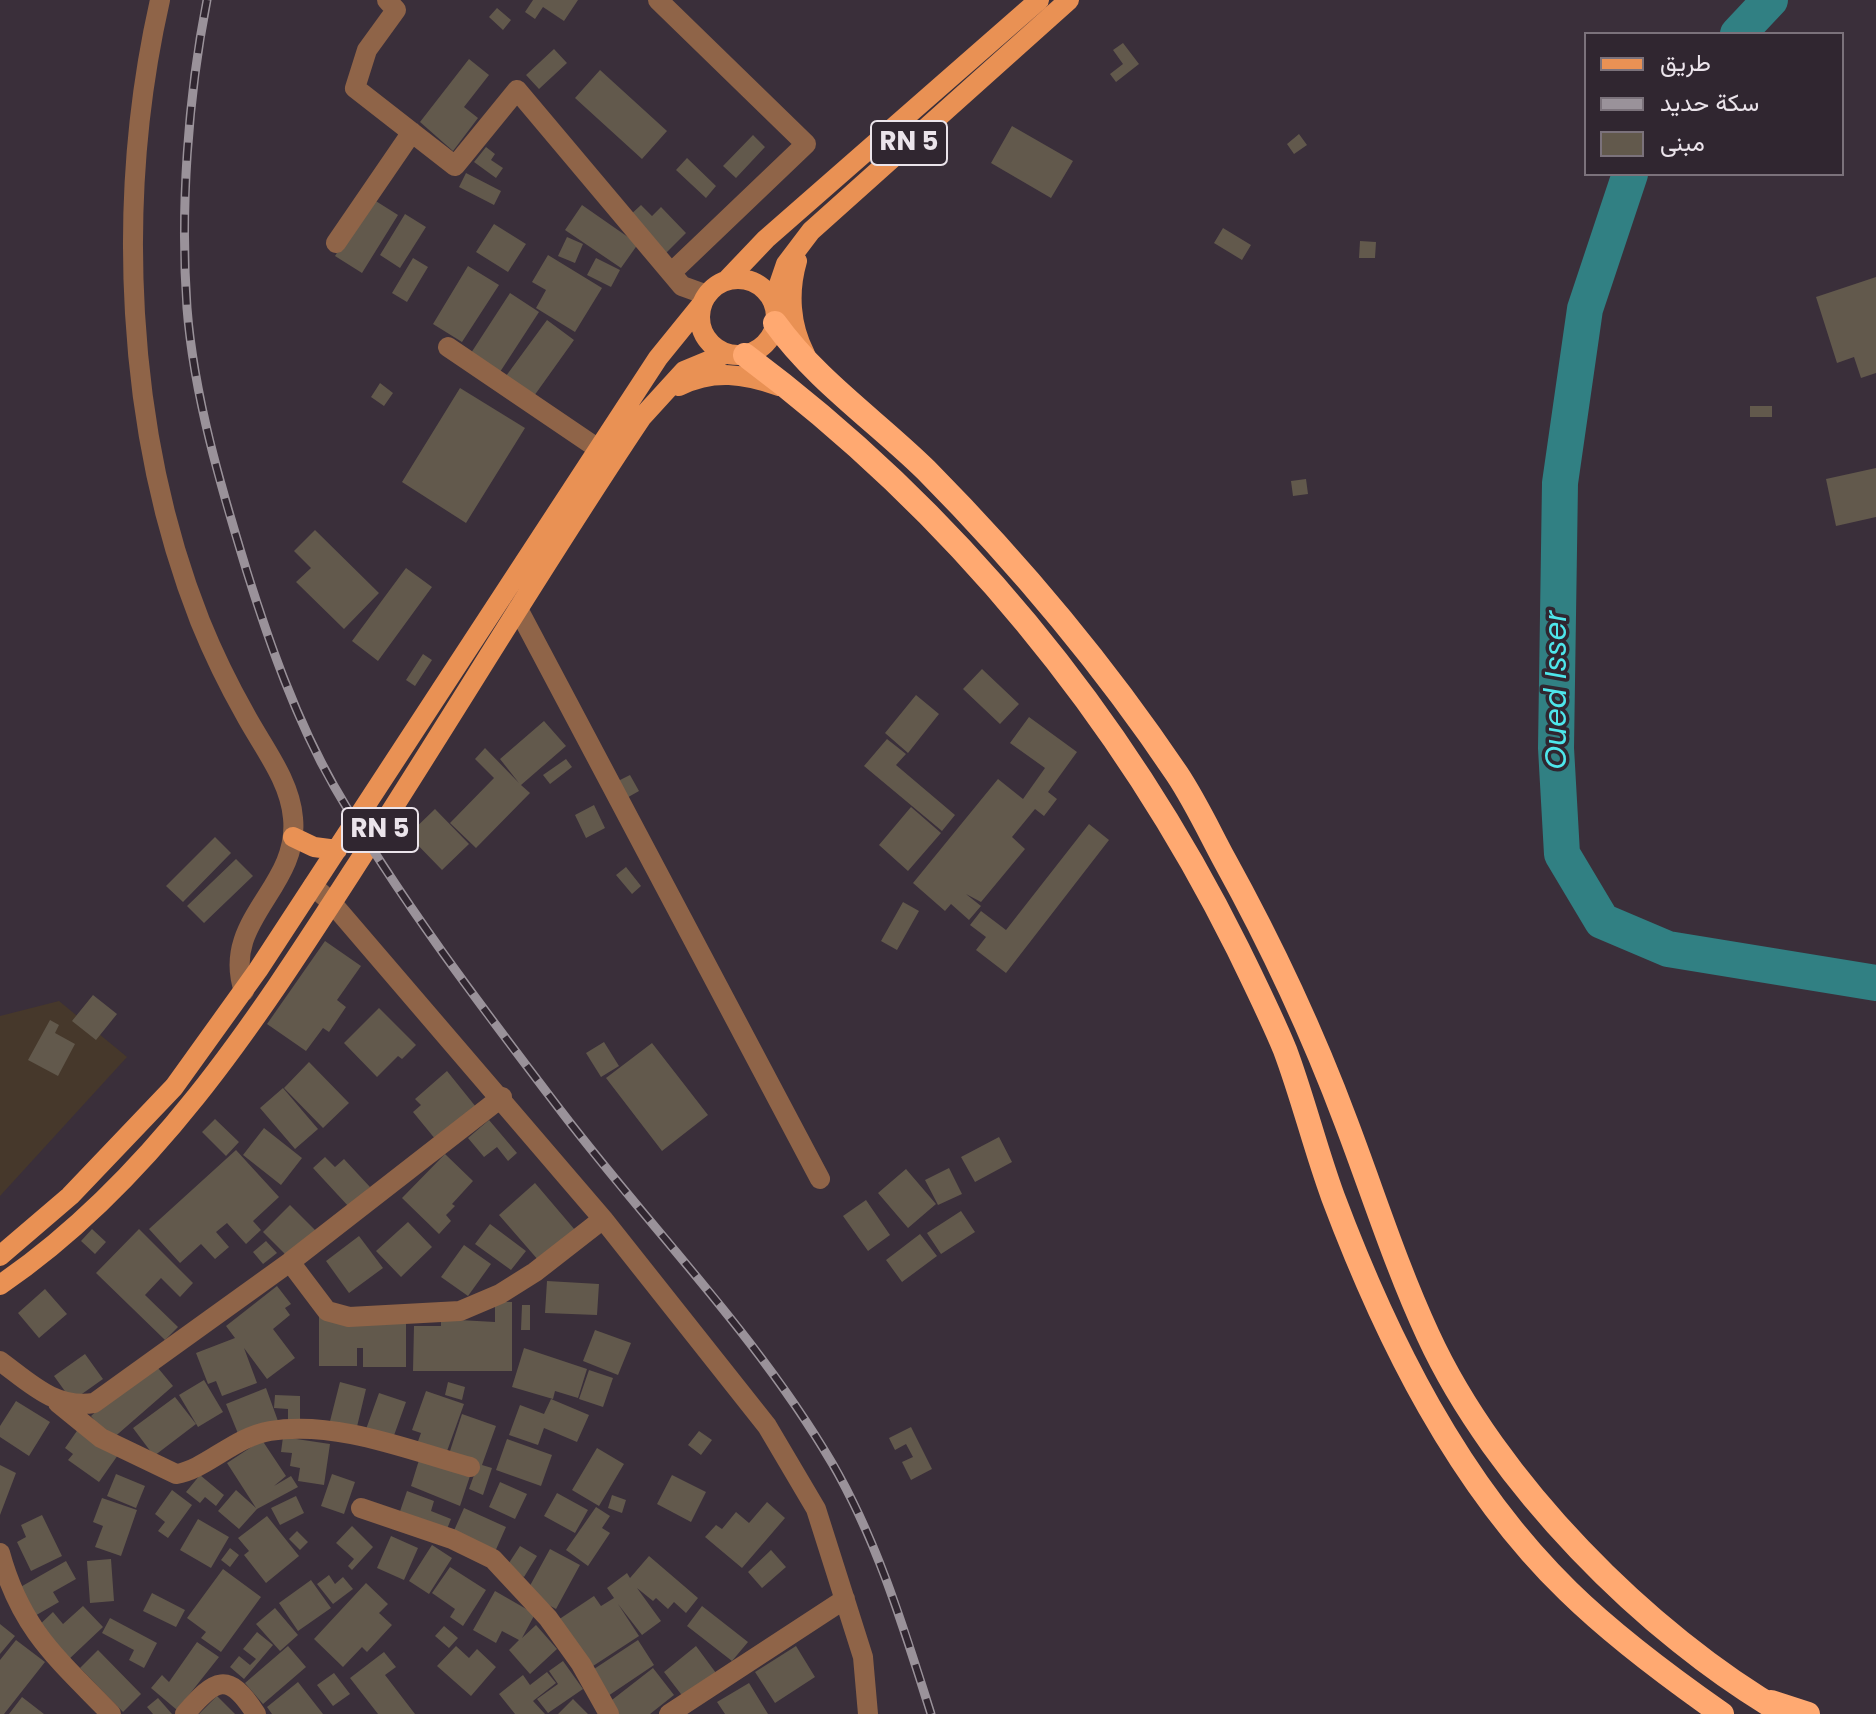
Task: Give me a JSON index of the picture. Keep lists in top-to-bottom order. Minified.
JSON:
{"streets":{"main road":["RN 5"]},"water":["Oued Isser"],"legend":["طريق","سكة حديد","مبنى"]}
